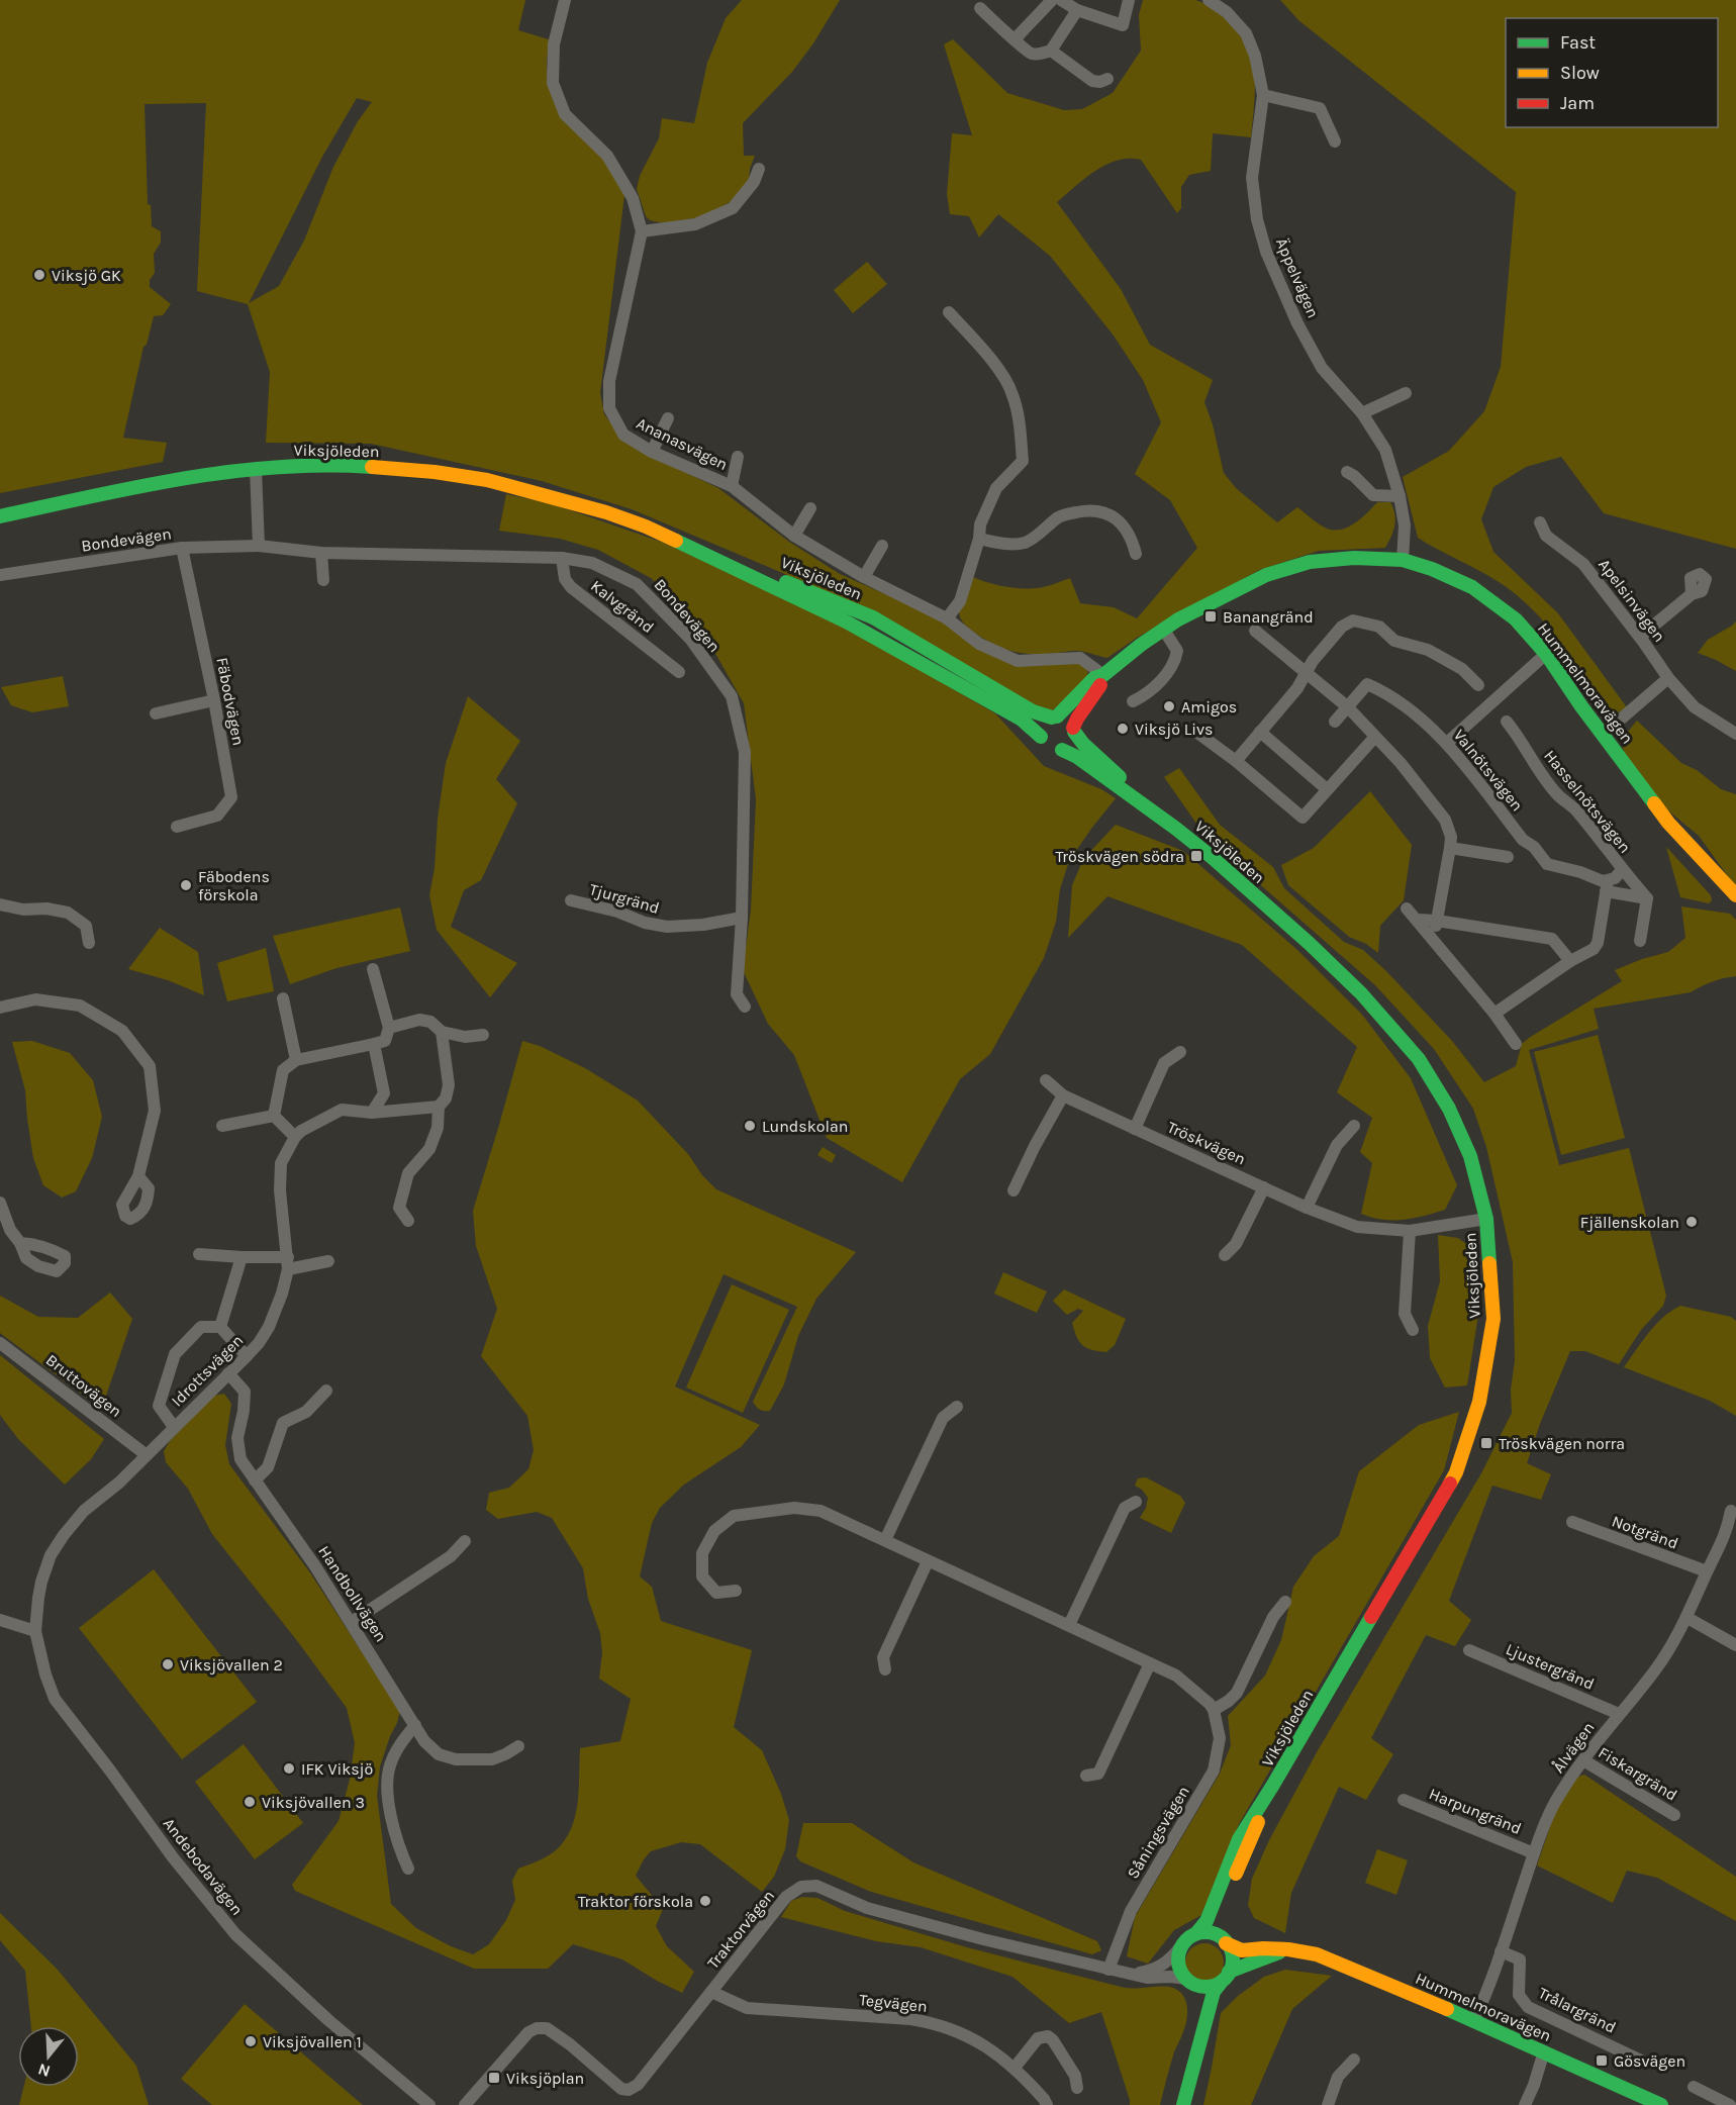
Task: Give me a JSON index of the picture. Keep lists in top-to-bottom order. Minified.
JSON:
{"streets":{"main road":["Viksjöleden","Hummelmoravägen"],"street":["Äppelvägen","Ananasvägen","Bondevägen","Apelsinvägen","Kalvgränd","Fäbodvägen","Valnötsvägen","Hasselnötsvägen","Tjurgränd","Tröskvägen","Idrottsvägen","Bruttovägen","Notgränd","Handbollvägen","Ljustergränd","Ålvägen","Fiskargränd","Harpungränd","Såningsvägen","Andebodavägen","Traktorvägen","Tegvägen","Trålargränd"]},"crossings":[["Äppelvägen","Hummelmoravägen"],["Ananasvägen","Hummelmoravägen"],["Viksjöleden","Hummelmoravägen"],["Viksjöleden","Tröskvägen"],["Viksjöleden","Traktorvägen"],["Bondevägen","Kalvgränd"],["Bondevägen","Fäbodvägen"],["Bondevägen","Tjurgränd"],["Hummelmoravägen","Ålvägen"],["Hummelmoravägen","Traktorvägen"],["Idrottsvägen","Bruttovägen"],["Idrottsvägen","Handbollvägen"],["Idrottsvägen","Andebodavägen"],["Notgränd","Ålvägen"],["Ljustergränd","Ålvägen"],["Ålvägen","Fiskargränd"],["Ålvägen","Harpungränd"],["Ålvägen","Trålargränd"],["Såningsvägen","Traktorvägen"],["Traktorvägen","Tegvägen"]],"places":{"other":["Viksjö GK","Amigos","Viksjö Livs","Fäbodens förskola","Lundskolan","Fjällenskolan","Viksjövallen 2","IFK Viksjö","Viksjövallen 3","Traktor förskola","Viksjövallen 1"],"transit":["Banangränd","Tröskvägen södra","Tröskvägen norra","Gösvägen","Viksjöplan"]},"legend":["Fast","Slow","Jam"],"north":"bottom"}
